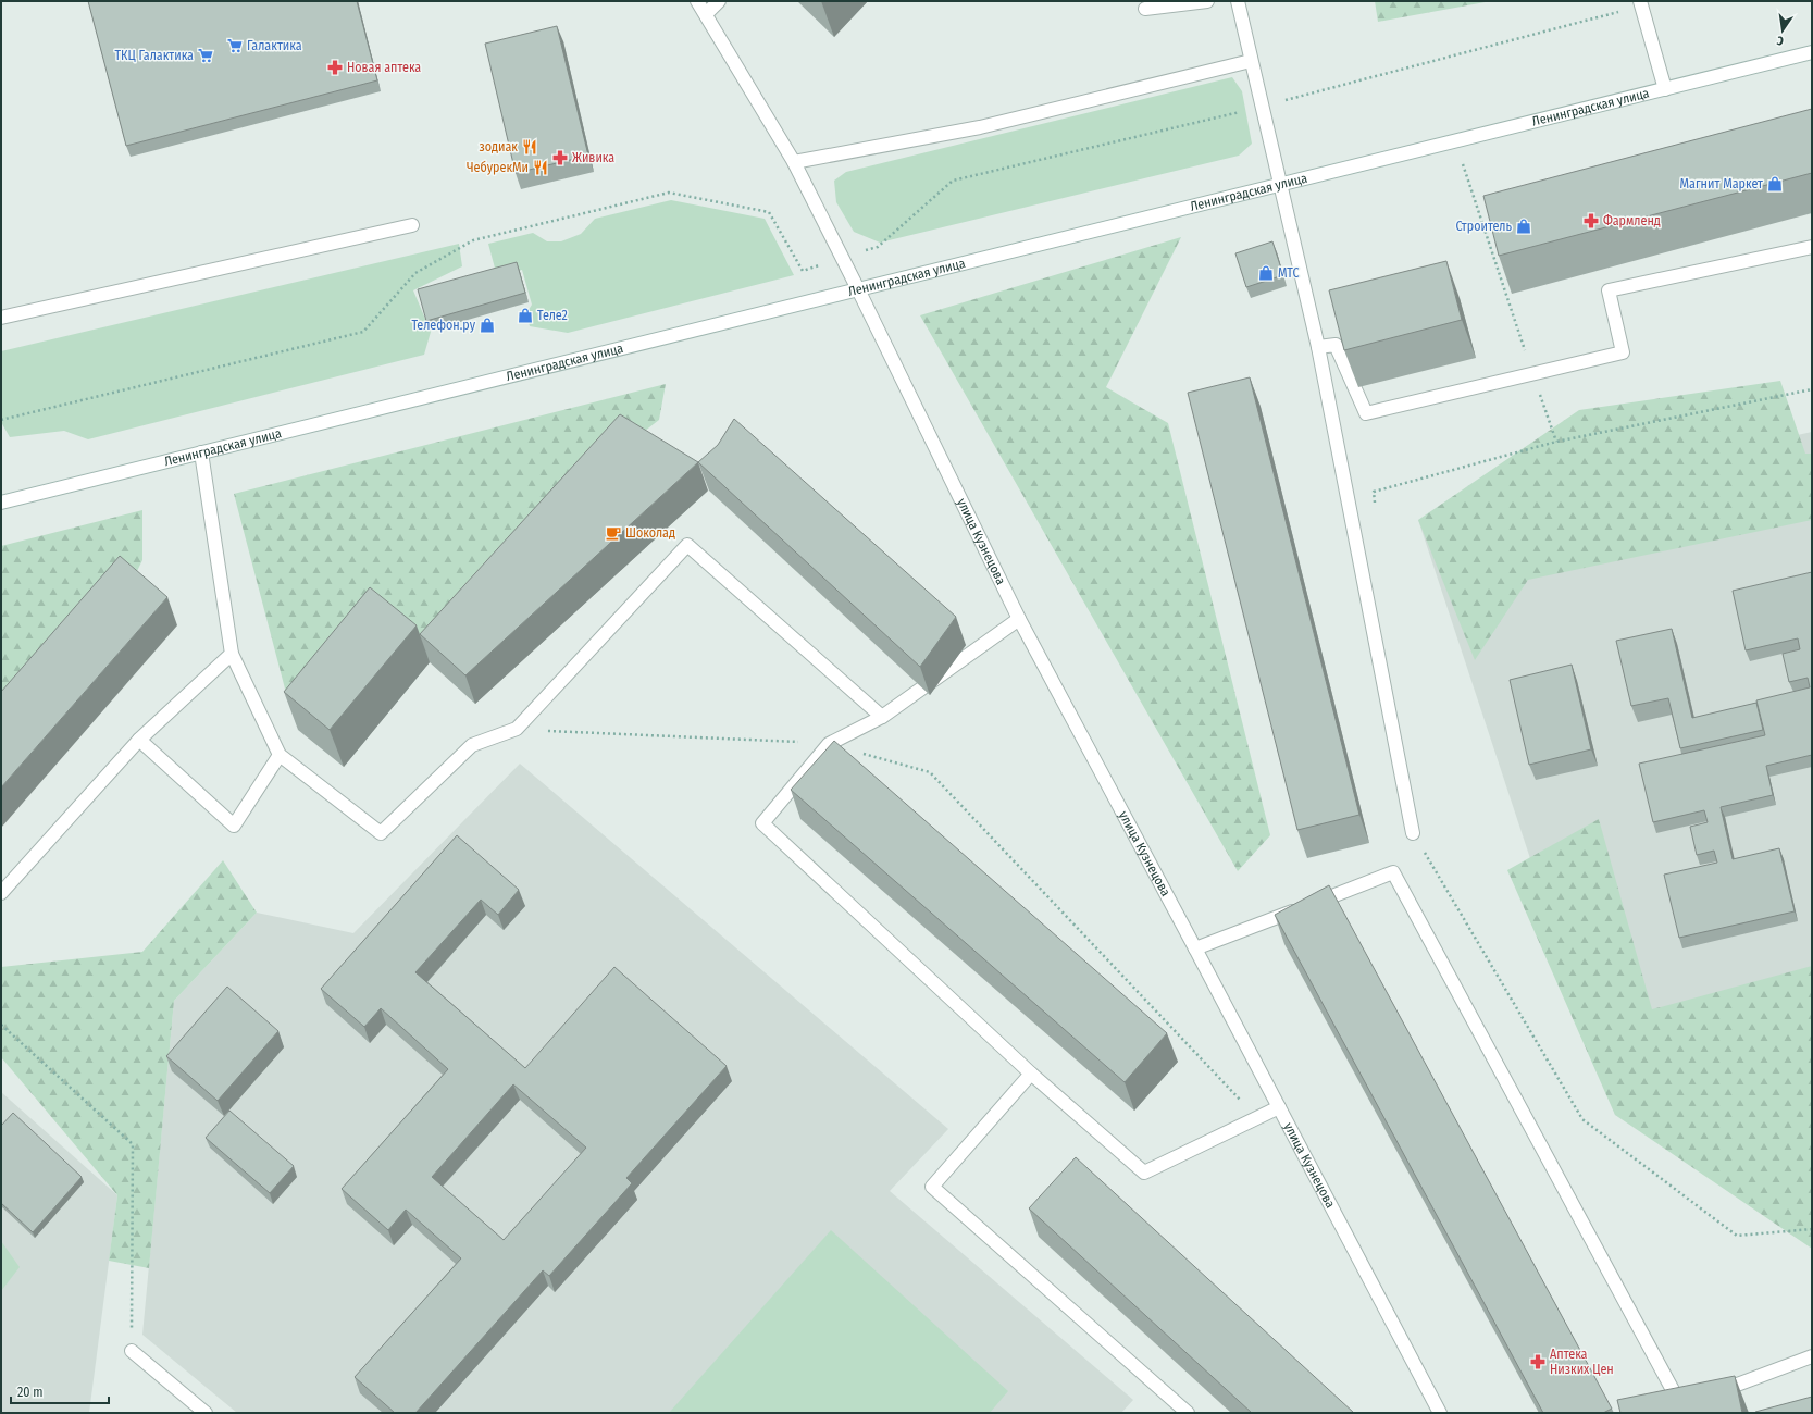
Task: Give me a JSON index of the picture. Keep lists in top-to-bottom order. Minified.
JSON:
{"streets":{"main road":["Ленинградская улица","улица Кузнецова"]},"crossings":[["Ленинградская улица","улица Кузнецова"]],"places":{"supermarket":["Галактика","ТКЦ Галактика"],"pharmacy":["Новая аптека","Живика","Фармленд","Аптека Низких Цен"],"restaurant":["зодиак","ЧебурекМи"],"shop":["Магнит Маркет","Строитель","МТС","Теле2","Телефон.ру"],"cafe":["Шоколад"]},"scale_bar":"20 m","north":"bottom"}
